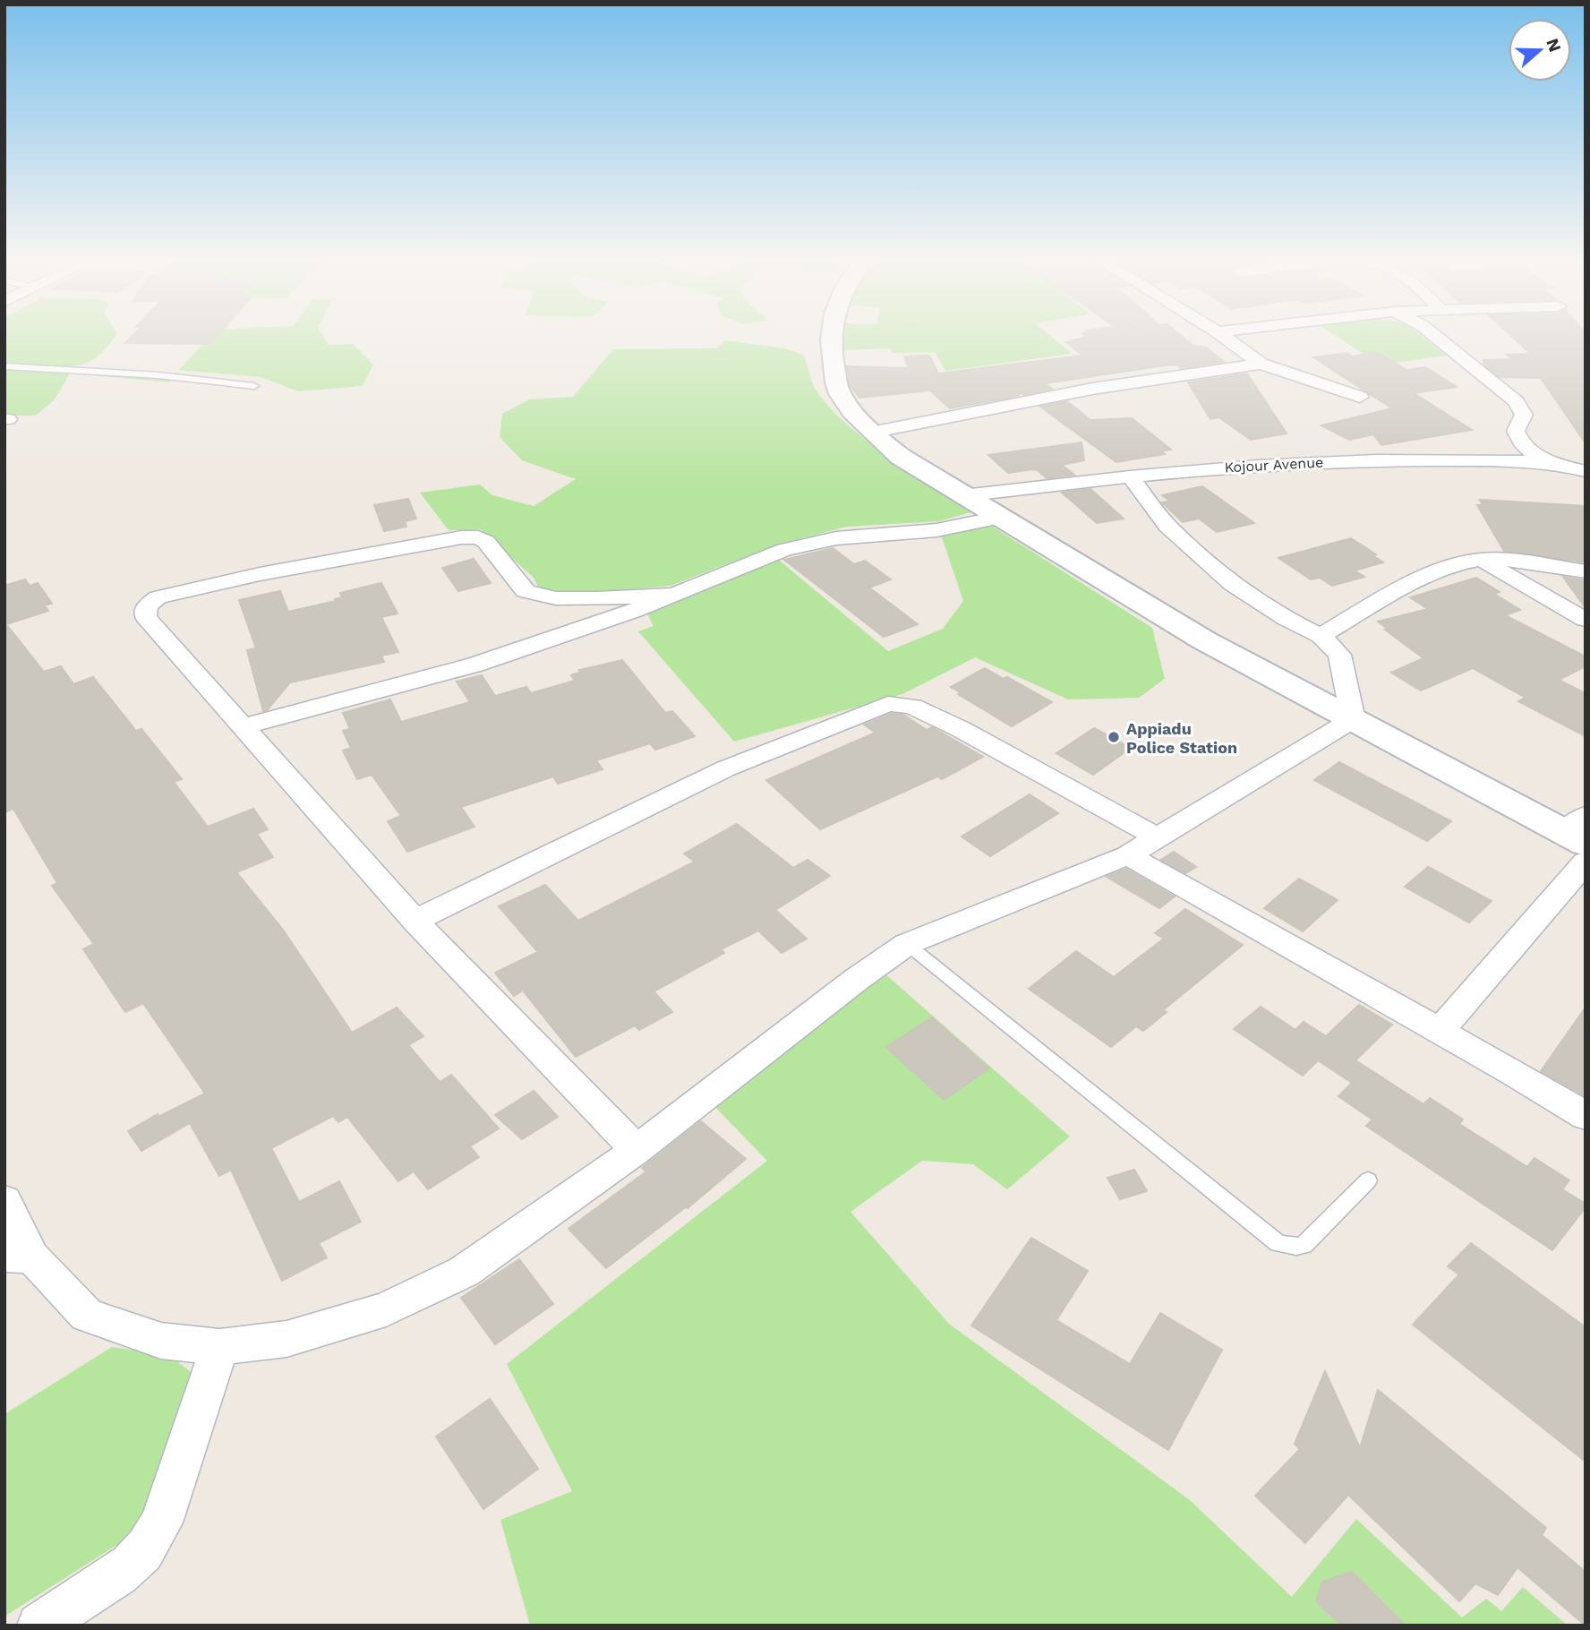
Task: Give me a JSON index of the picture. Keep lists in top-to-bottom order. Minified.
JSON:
{"streets":{"street":["Kojour Avenue"]},"places":["Appiadu Police Station"],"north":"right"}
